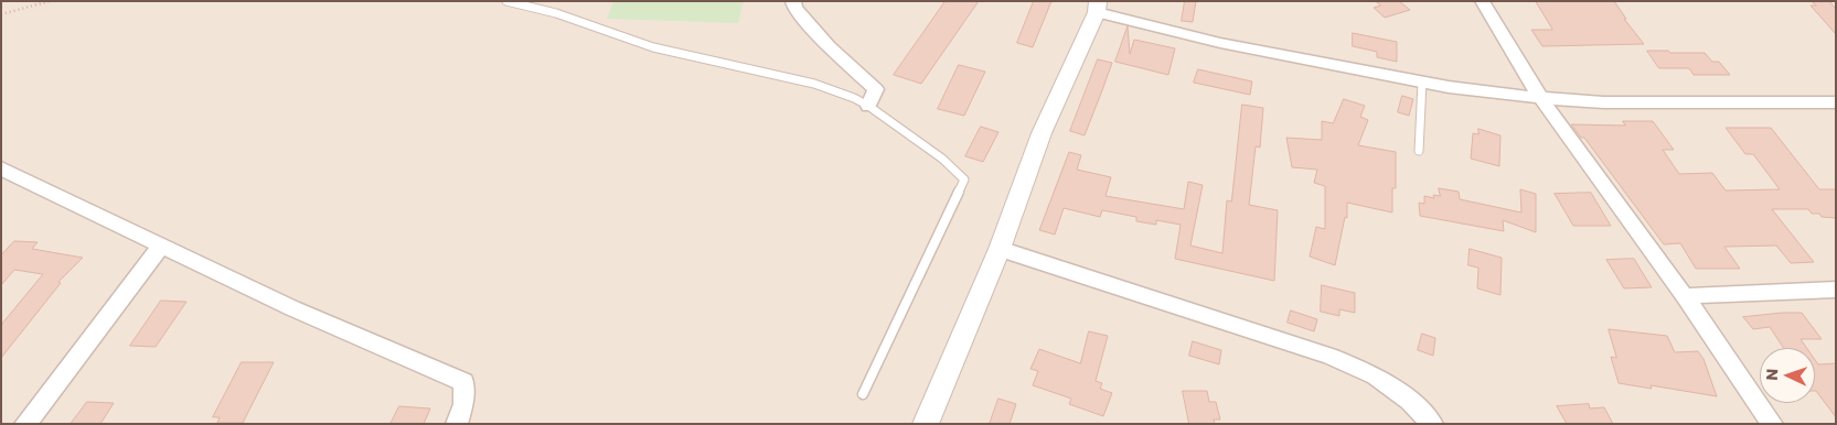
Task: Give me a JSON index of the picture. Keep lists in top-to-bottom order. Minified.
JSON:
{"north":"left"}
